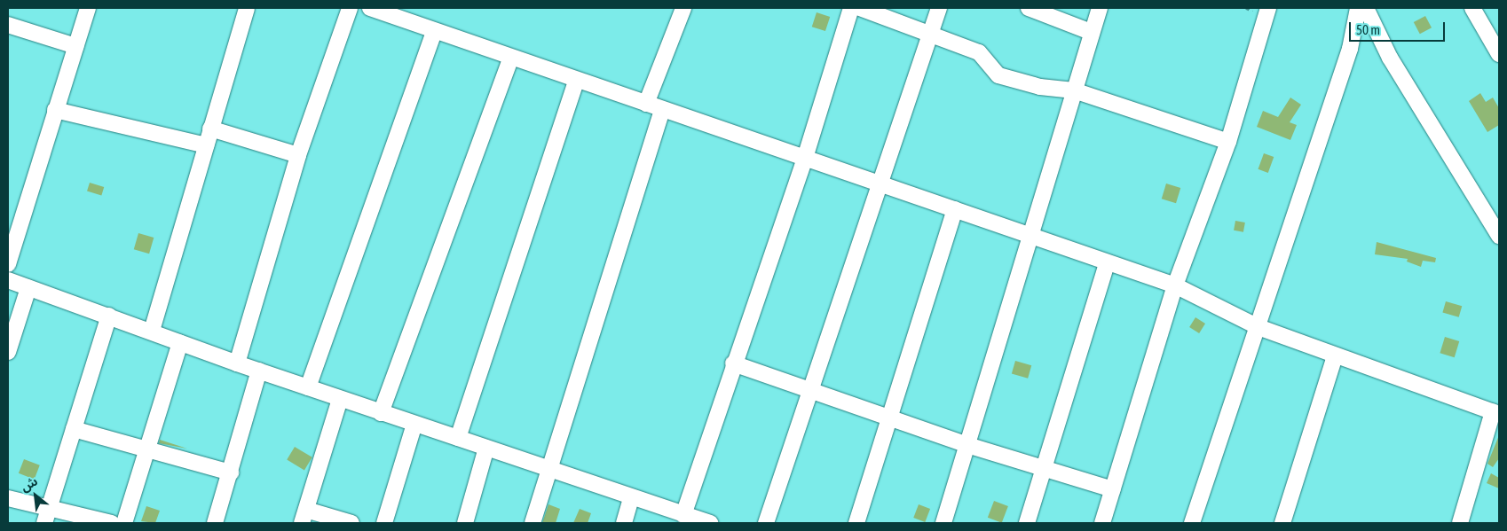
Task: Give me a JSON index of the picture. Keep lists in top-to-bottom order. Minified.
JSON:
{"scale_bar":"50 m","north":"top left"}
